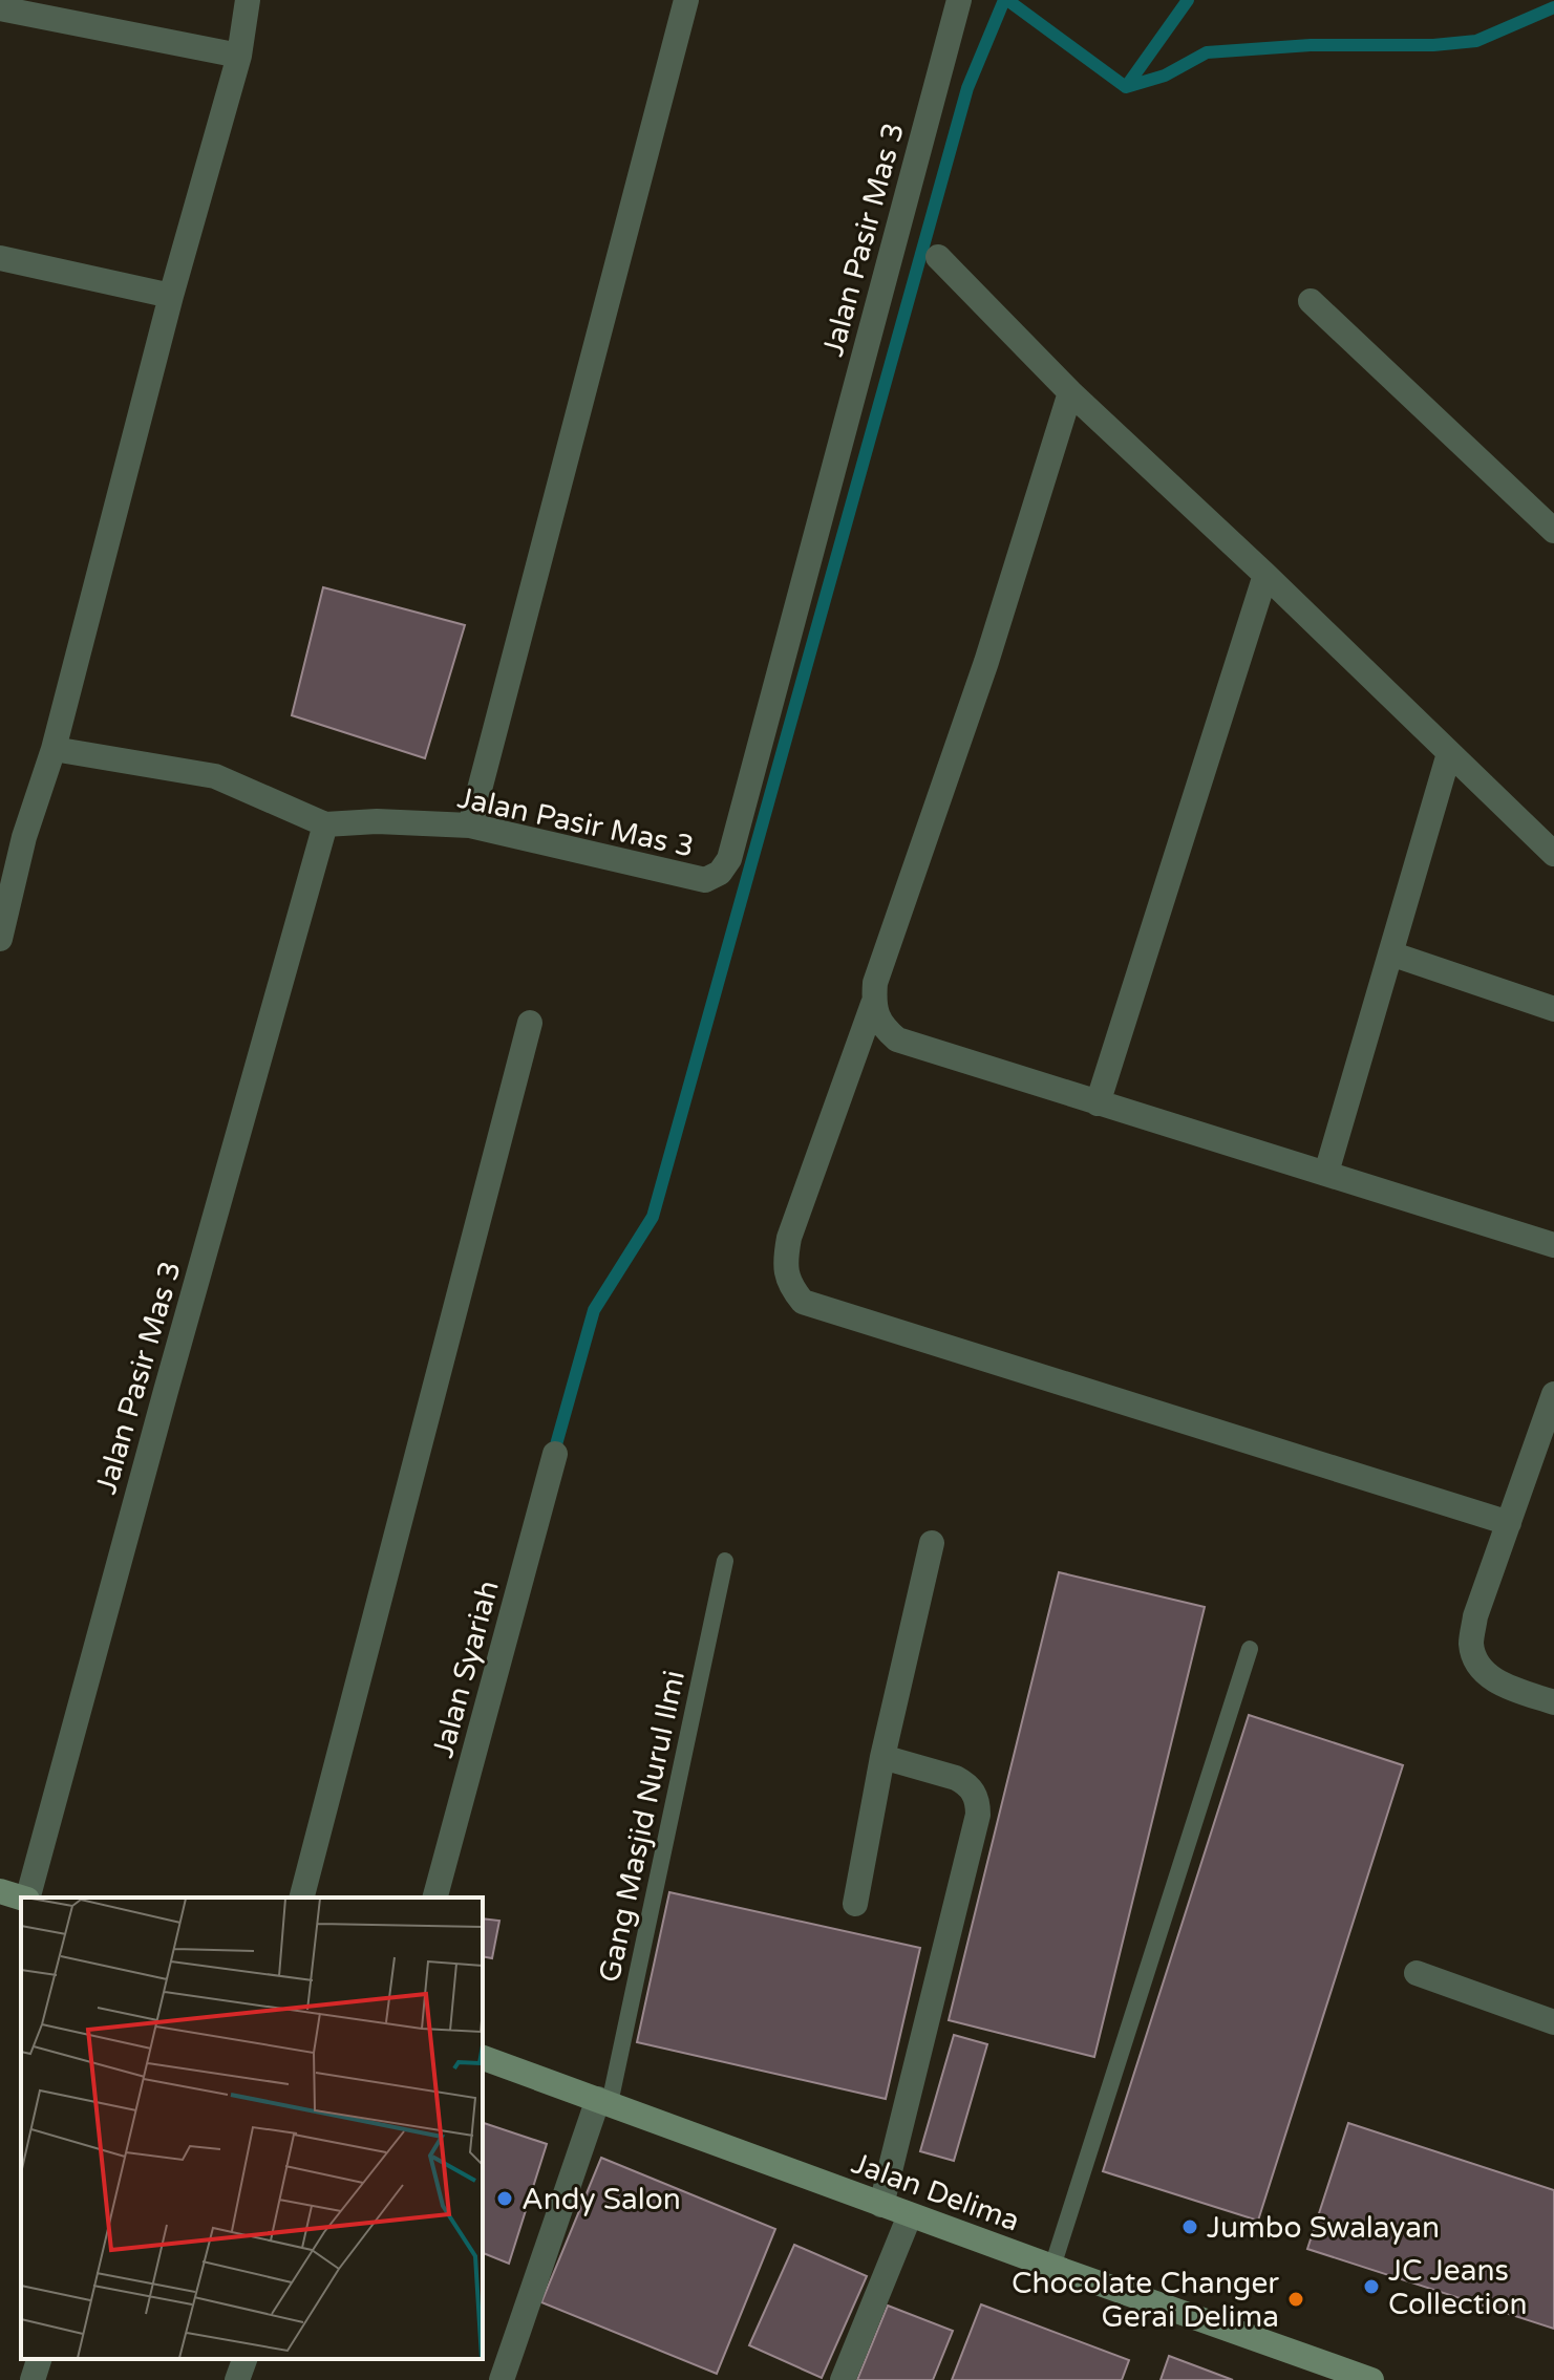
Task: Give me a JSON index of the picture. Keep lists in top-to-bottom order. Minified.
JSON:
{"streets":{"main road":["Jalan Delima"],"street":["Jalan Pasir Mas 3","Jalan Syariah"],"lane":["Gang Masjid Nurul Ilmi"]},"crossings":[["Gang Masjid Nurul Ilmi","Jalan Delima"]],"places":["Andy Salon","Jumbo Swalayan","JC Jeans Collection","Chocolate Changer Gerai Delima"]}
